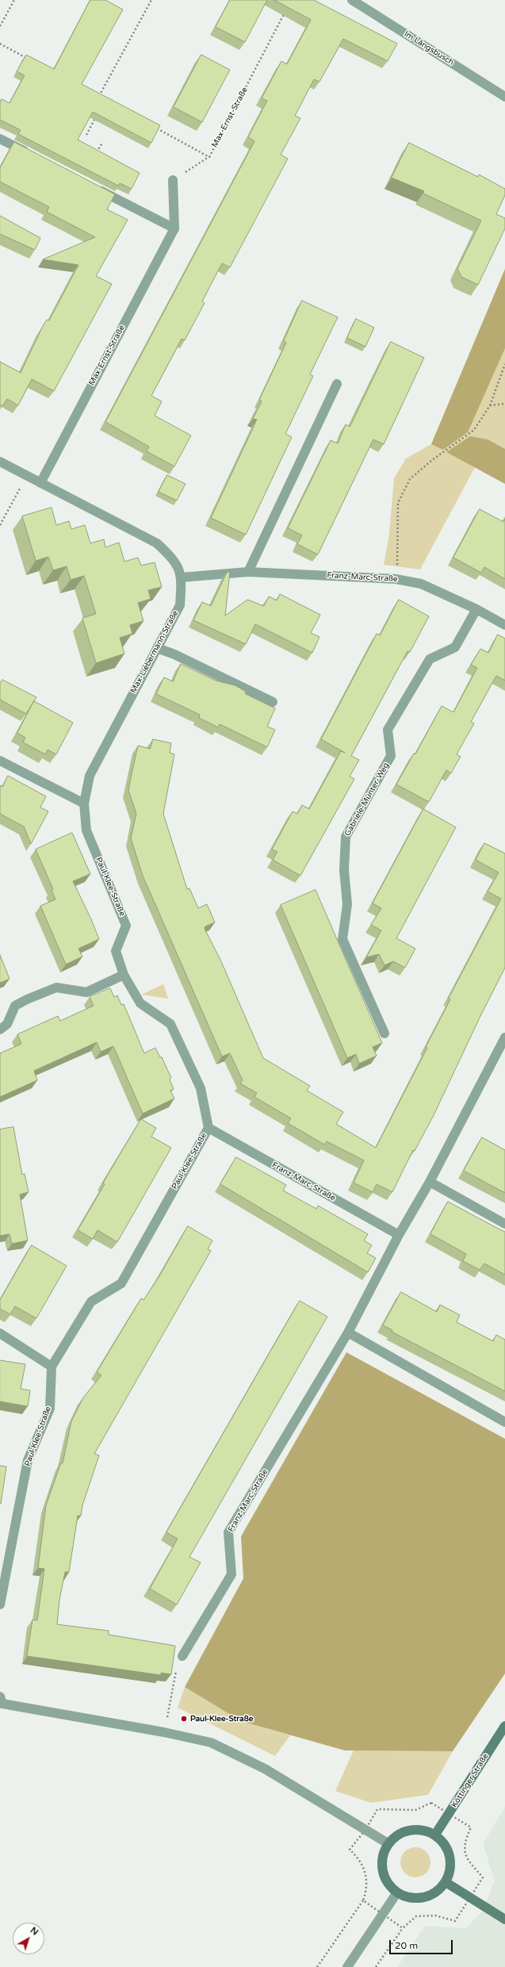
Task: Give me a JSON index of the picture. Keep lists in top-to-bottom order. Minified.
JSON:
{"streets":{"main road":["Köttinger Straße"],"street":["Im Längsbusch","Max-Ernst-Straße","Franz-Marc-Straße","Max-Liebermann-Straße","Gabriele-Münter-Weg","Paul-Klee-Straße"]},"crossings":[["Max-Ernst-Straße","Max-Liebermann-Straße"],["Franz-Marc-Straße","Max-Liebermann-Straße"],["Franz-Marc-Straße","Gabriele-Münter-Weg"],["Franz-Marc-Straße","Paul-Klee-Straße"],["Max-Liebermann-Straße","Paul-Klee-Straße"]],"places":["Paul-Klee-Straße"],"scale_bar":"20 m","north":"top right"}
